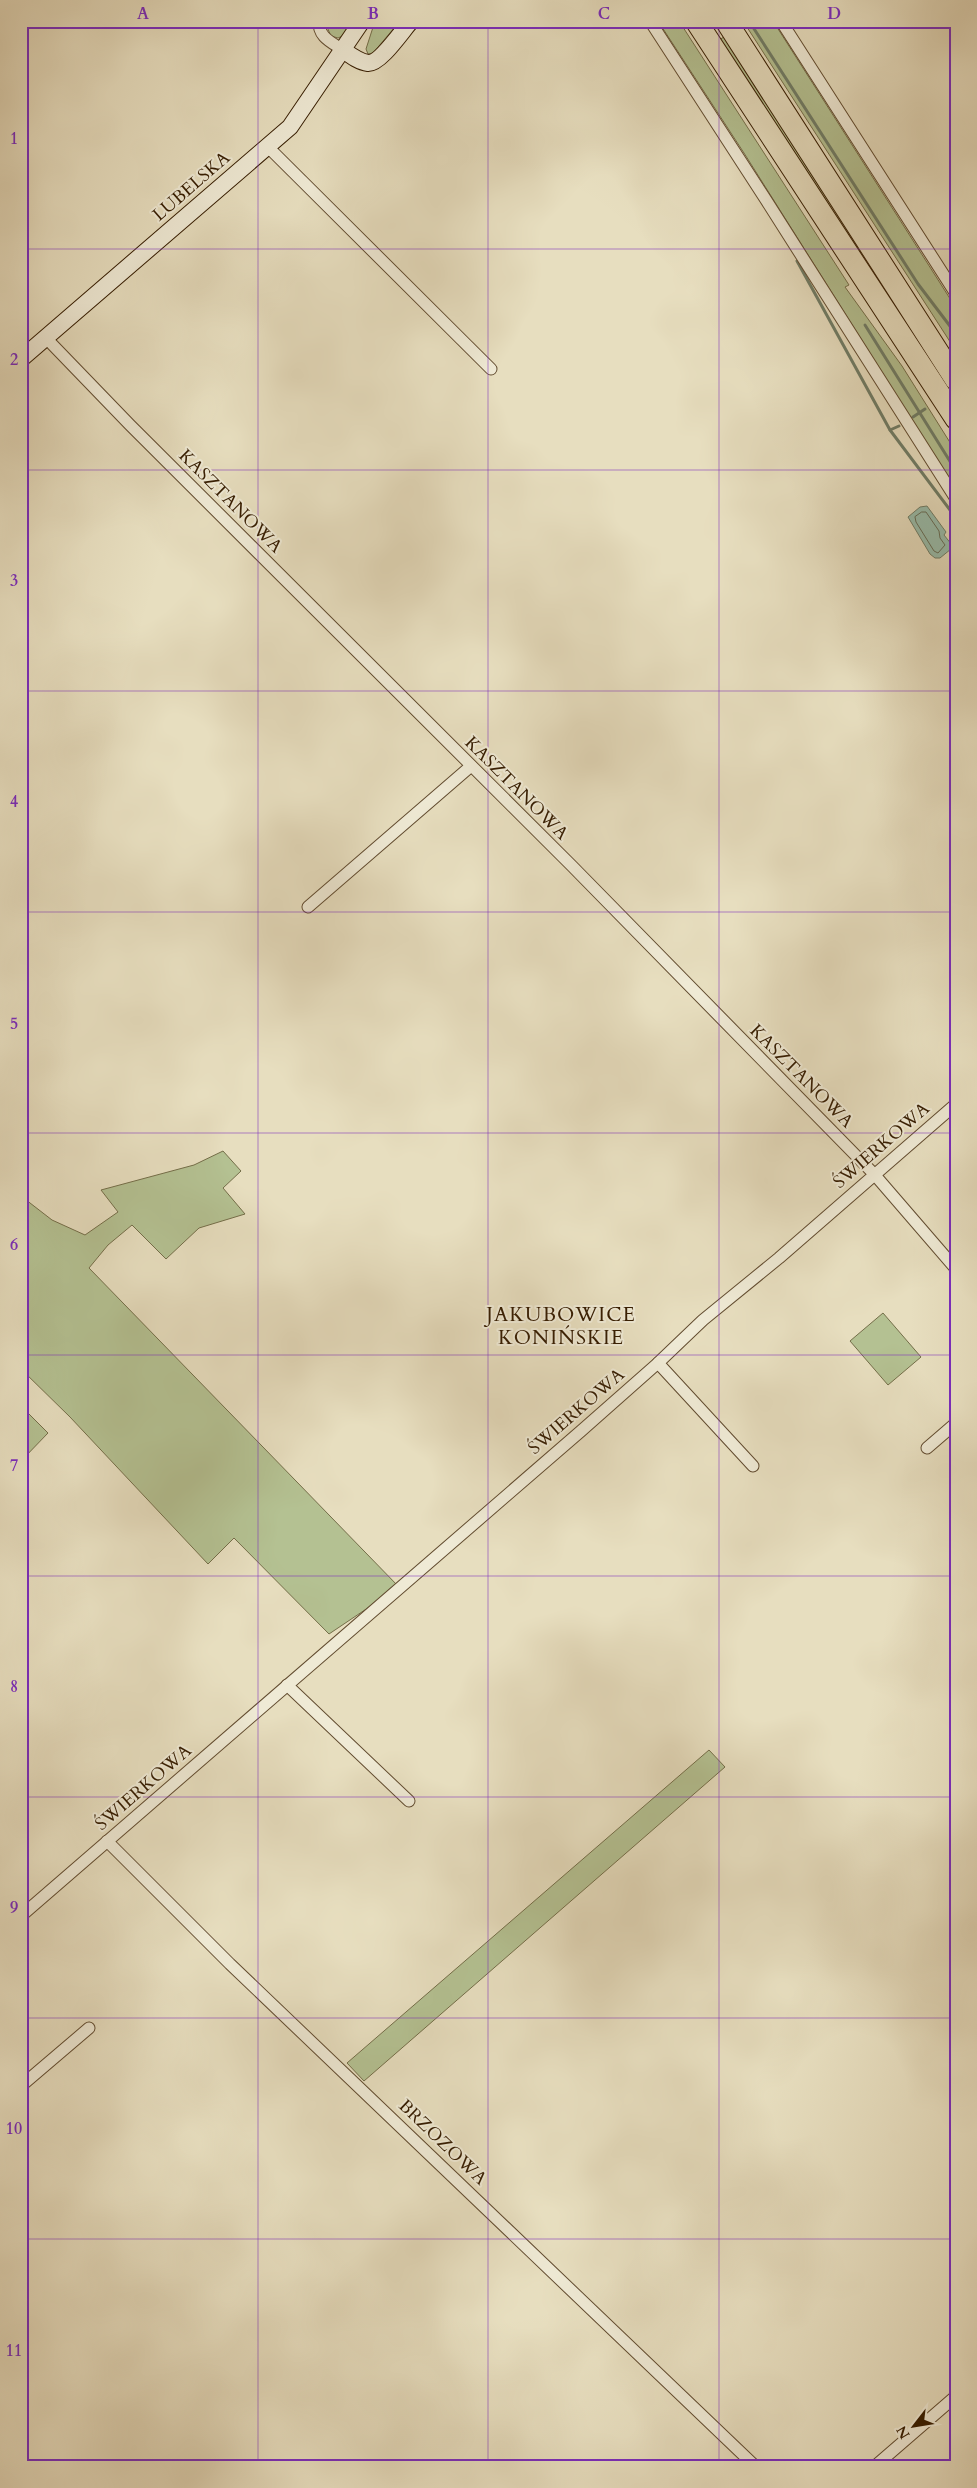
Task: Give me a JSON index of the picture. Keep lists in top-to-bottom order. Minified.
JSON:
{"streets":{"street":["LUBELSKA","KASZTANOWA","ŚWIERKOWA","BRZOZOWA"]},"crossings":[["LUBELSKA","KASZTANOWA"],["KASZTANOWA","ŚWIERKOWA"],["ŚWIERKOWA","BRZOZOWA"]],"districts":["JAKUBOWICE KONIŃSKIE"],"north":"bottom left","grid":{"columns":["A","B","C","D"],"rows":["1","2","3","4","5","6","7","8","9","10","11"]}}
